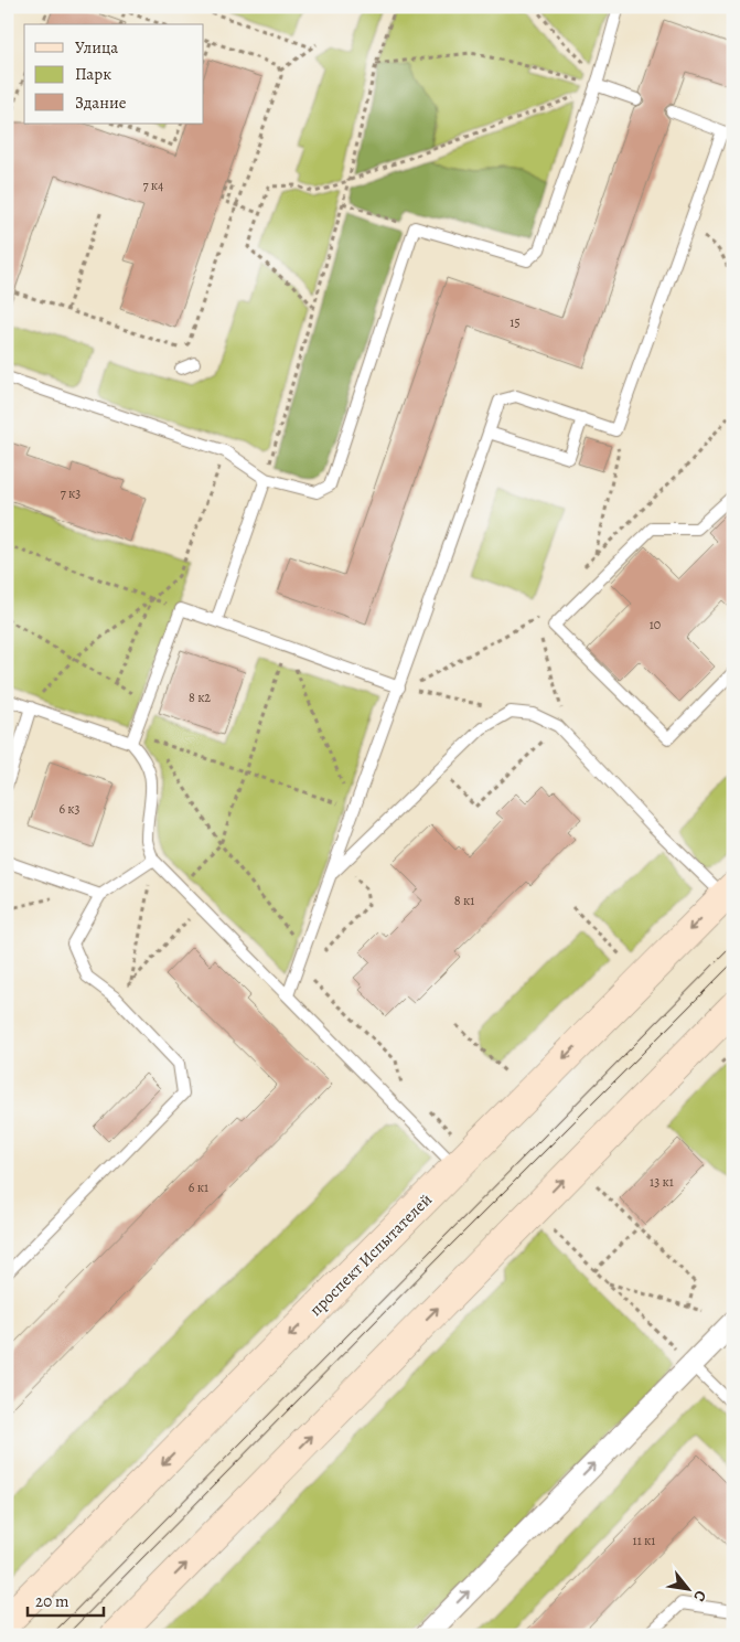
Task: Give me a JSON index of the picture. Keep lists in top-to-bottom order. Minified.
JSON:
{"streets":{"main road":["проспект Испытателей"]},"house_numbers":["7 к4","15","7 к3","10","8 к2","6 к3","8 к1","13 к1","6 к1","11 к1"],"legend":["Улица","Парк","Здание"],"scale_bar":"20 m","north":"bottom right"}
